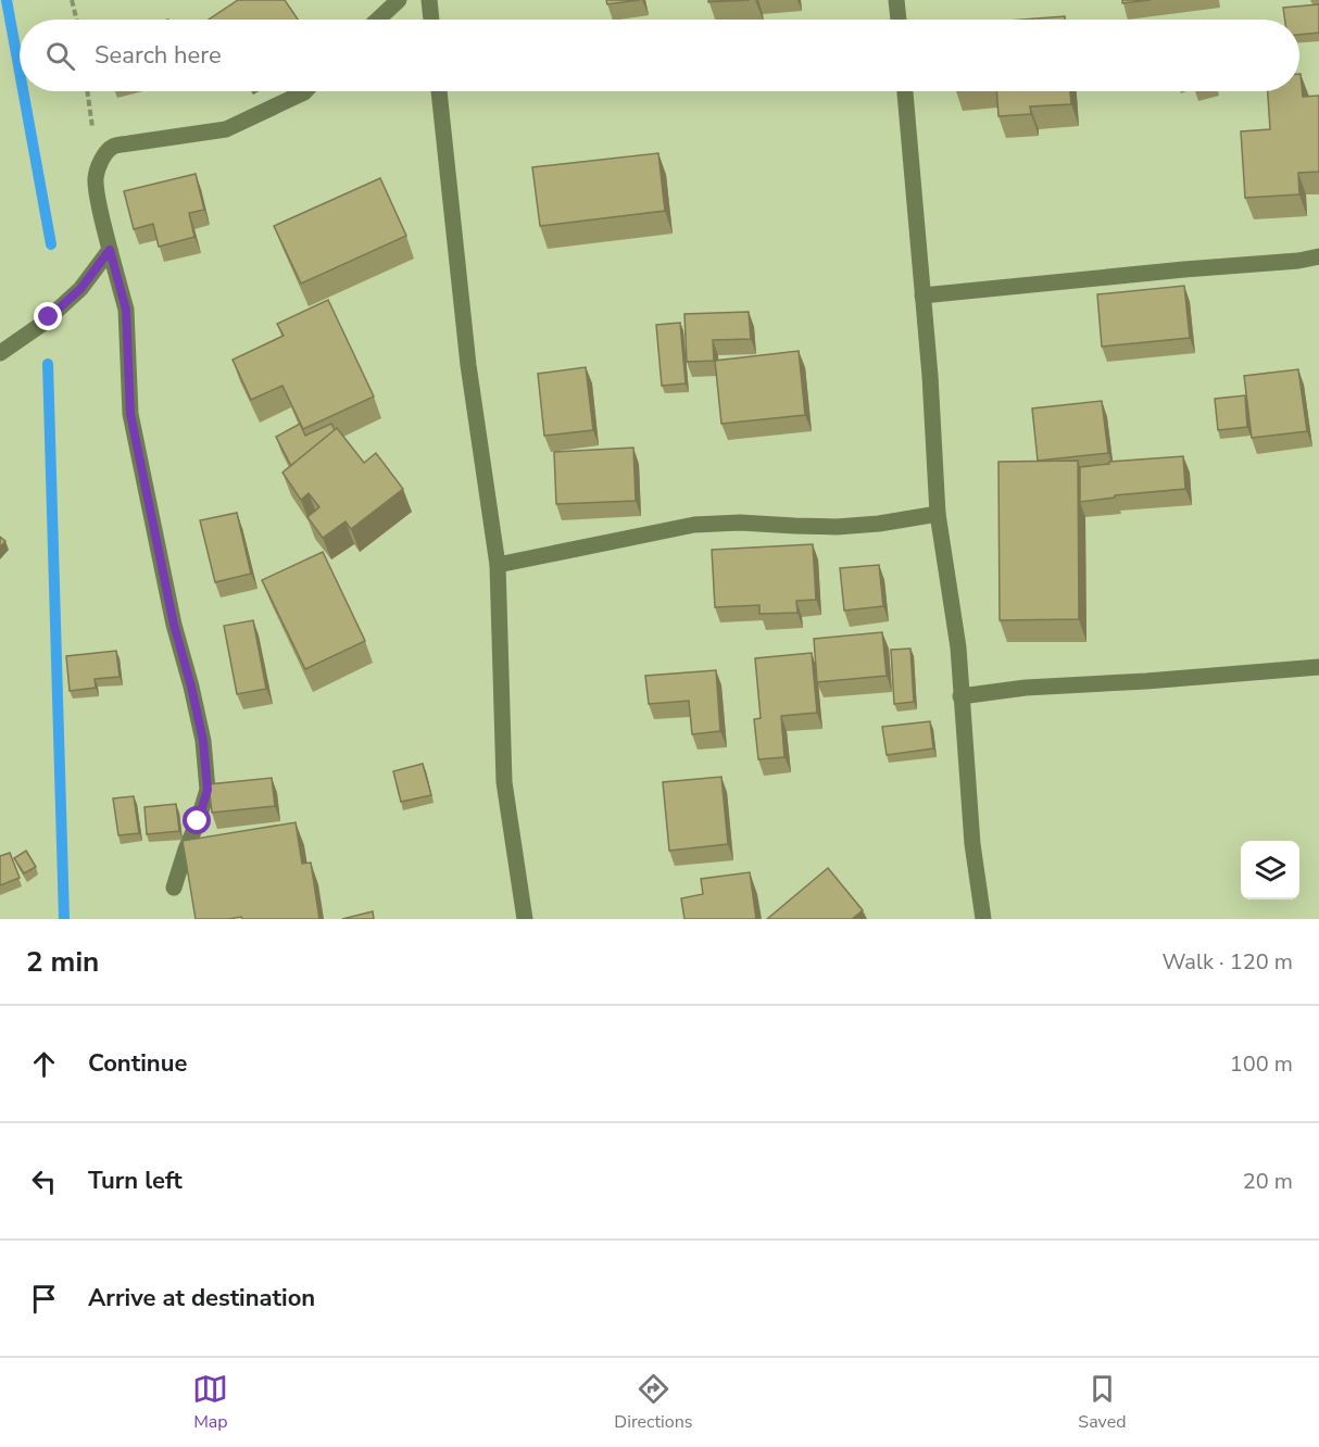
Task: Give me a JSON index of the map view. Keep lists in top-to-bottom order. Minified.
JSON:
{"page":{"search":"Search here","heading":["2 min","Walk · 120 m"],"list":[["Continue","100 m"],["Turn left","20 m"],"Arrive at destination"],"nav":["Map","Directions","Saved"]}}
